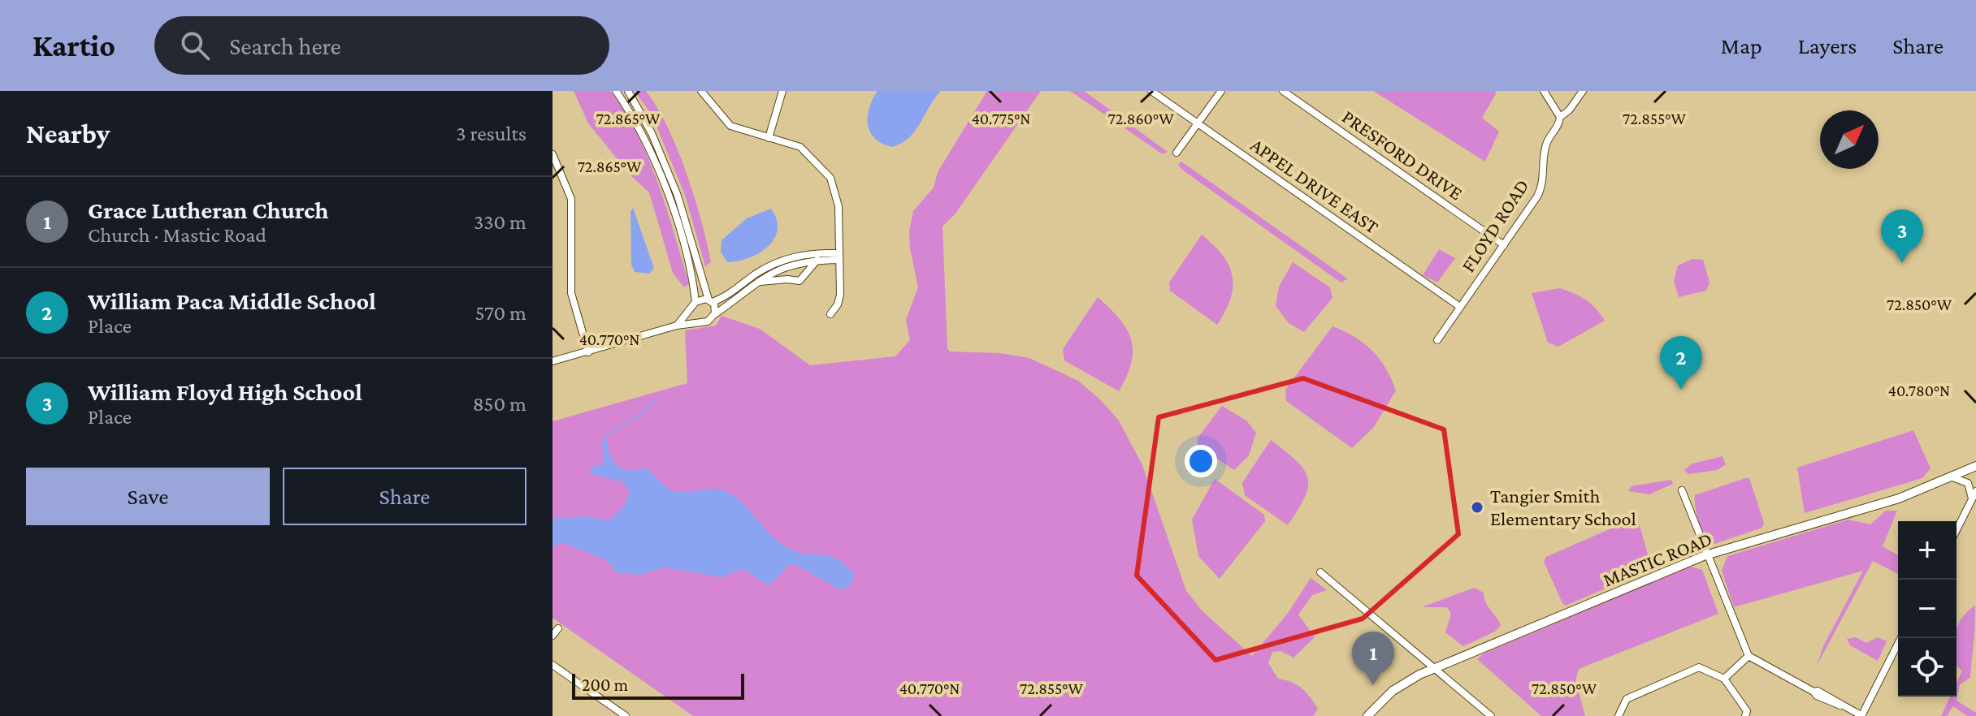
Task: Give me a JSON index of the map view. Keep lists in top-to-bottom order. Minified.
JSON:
{"streets":{"main road":["MASTIC ROAD"],"street":["PRESFORD DRIVE","APPEL DRIVE EAST","FLOYD ROAD"]},"crossings":[["PRESFORD DRIVE","FLOYD ROAD"],["APPEL DRIVE EAST","FLOYD ROAD"]],"places":["Tangier Smith Elementary School"],"scale_bar":"200 m","north":"top right","page":{"header":"Kartio","search":"Search here","nav":["Map","Layers","Share"],"heading":["Nearby","3 results"],"list":[{"mark":"1","name":"Grace Lutheran Church","note":"Church · Mastic Road","value":"330 m"},{"mark":"2","name":"William Paca Middle School","note":"Place","value":"570 m"},{"mark":"3","name":"William Floyd High School","note":"Place","value":"850 m"}],"pins":["3","2","1"],"buttons":["Save","Share"],"map_buttons":["+","−"],"scale":"200 m"},"coordinates":["72.865°W","40.775°N","72.860°W","72.855°W","72.850°W","40.770°N","40.780°N"]}
